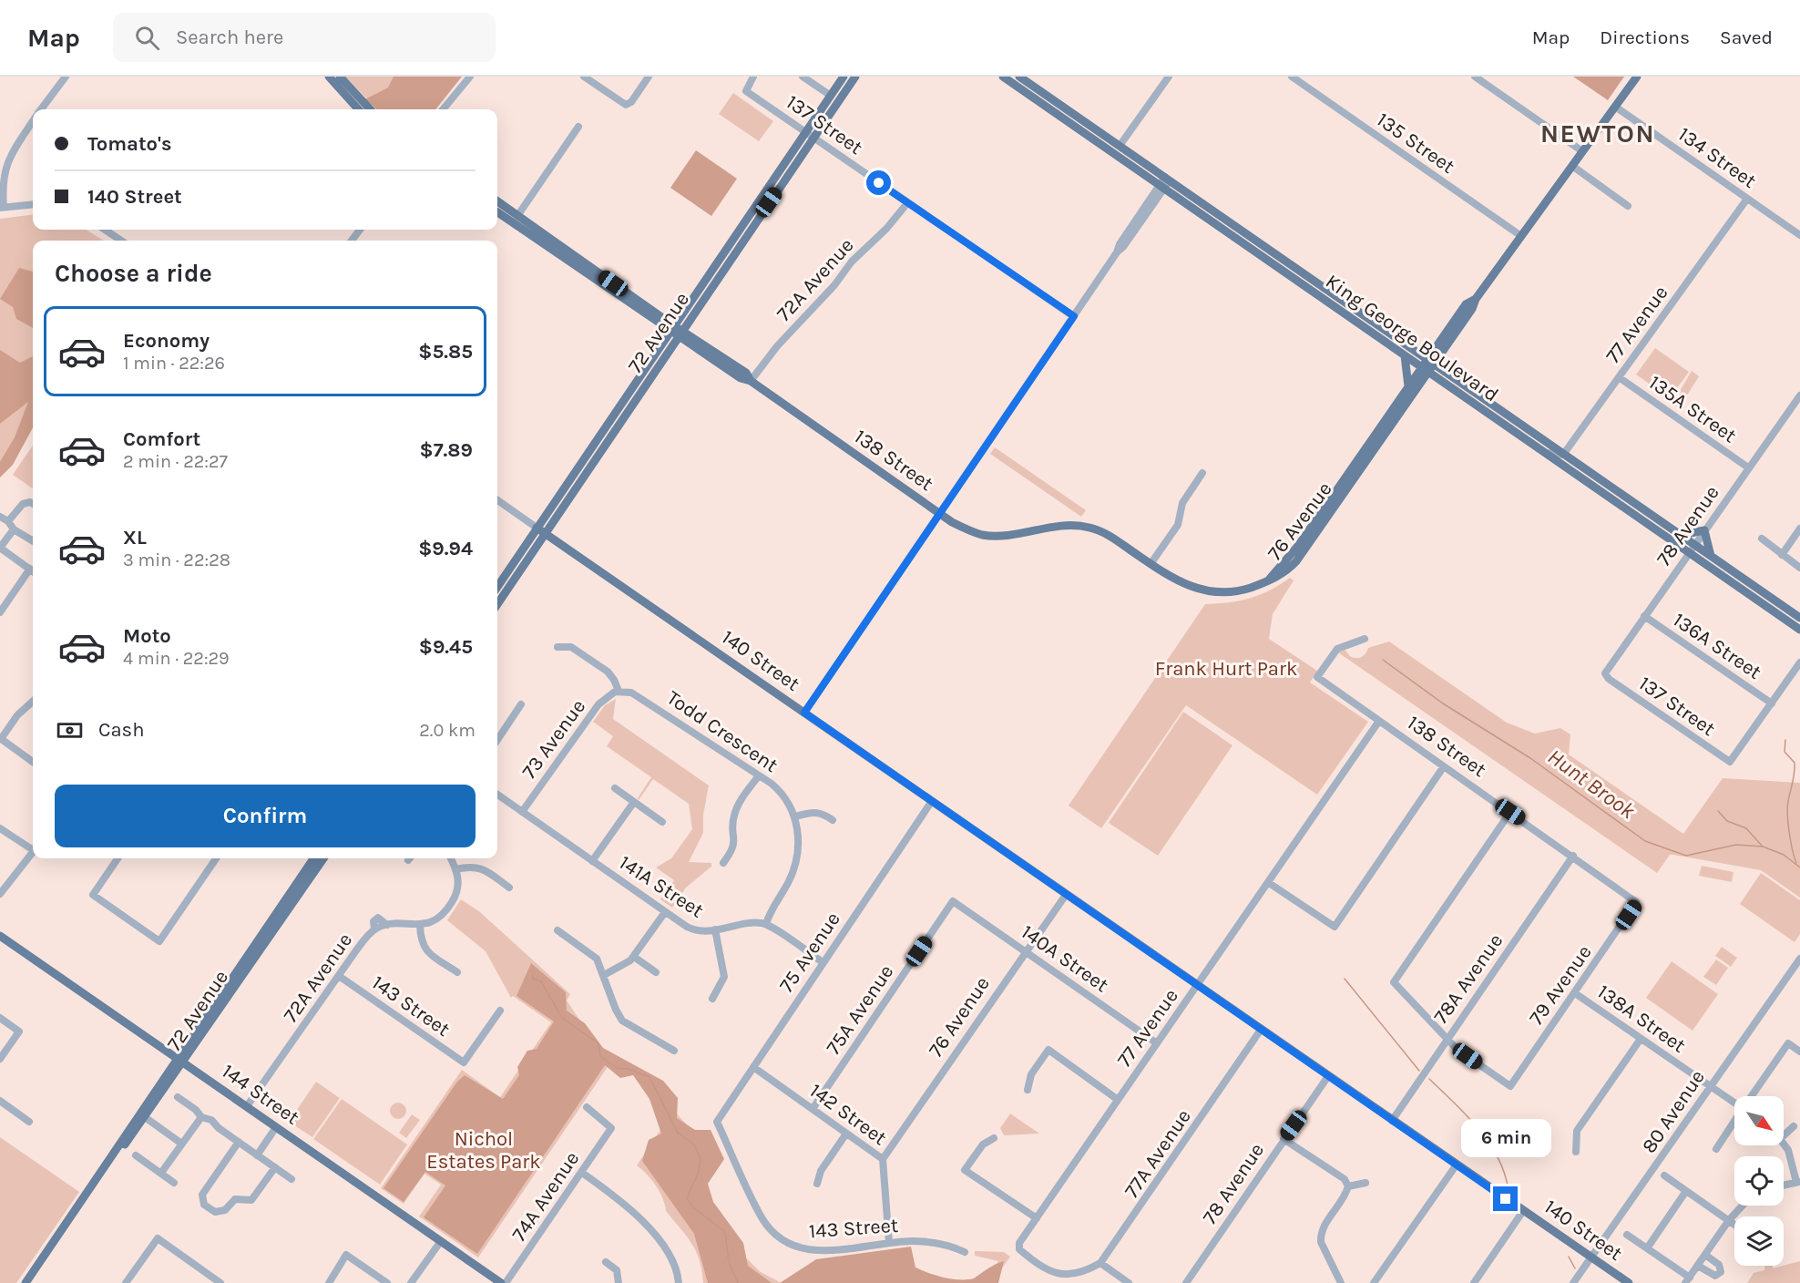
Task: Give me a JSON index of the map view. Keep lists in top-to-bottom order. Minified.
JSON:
{"streets":{"main road":["72 Avenue","King George Boulevard","138 Street","76 Avenue","140 Street","144 Street"],"street":["137 Street","135 Street","134 Street","72A Avenue","77 Avenue","135A Street","78 Avenue","136A Street","Todd Crescent","73 Avenue","141A Street","75 Avenue","140A Street","78A Avenue","79 Avenue","143 Street","75A Avenue","138A Street","80 Avenue","142 Street","77A Avenue","74A Avenue"]},"crossings":[["137 Street","72A Avenue"],["137 Street","72 Avenue"],["137 Street","78 Avenue"],["137 Street","136A Street"],["135 Street","76 Avenue"],["134 Street","77 Avenue"],["134 Street","76 Avenue"],["72A Avenue","138 Street"],["72A Avenue","143 Street"],["72A Avenue","144 Street"],["77 Avenue","King George Boulevard"],["77 Avenue","135A Street"],["77 Avenue","138 Street"],["77 Avenue","140 Street"],["77 Avenue","140A Street"],["77 Avenue","77A Avenue"],["72 Avenue","138 Street"],["72 Avenue","140 Street"],["72 Avenue","144 Street"],["King George Boulevard","76 Avenue"],["King George Boulevard","78 Avenue"],["135A Street","78 Avenue"],["138 Street","76 Avenue"],["138 Street","78A Avenue"],["138 Street","79 Avenue"],["76 Avenue","140 Street"],["76 Avenue","140A Street"],["76 Avenue","142 Street"],["78 Avenue","136A Street"],["78 Avenue","140 Street"],["140 Street","75 Avenue"],["140 Street","78A Avenue"],["140 Street","80 Avenue"],["140 Street","77A Avenue"],["Todd Crescent","73 Avenue"],["Todd Crescent","141A Street"],["73 Avenue","141A Street"],["75 Avenue","143 Street"],["75 Avenue","142 Street"],["140A Street","75A Avenue"],["78A Avenue","79 Avenue"],["79 Avenue","138A Street"],["143 Street","142 Street"],["75A Avenue","142 Street"],["138A Street","80 Avenue"]],"districts":["NEWTON"],"water":["Hunt Brook"],"parks":["Frank Hurt Park","Nichol Estates Park"],"north":"bottom right","page":{"header":"Map","search":"Search here","nav":["Map","Directions","Saved"],"banner":["Tomato's","140 Street"],"heading":"Choose a ride","list":[{"name":"Economy","note":"1 min · 22:26","value":"$5.85"},{"name":"Comfort","note":"2 min · 22:27","value":"$7.89"},{"name":"XL","note":"3 min · 22:28","value":"$9.94"},{"name":"Moto","note":"4 min · 22:29","value":"$9.45"}],"pay":["Cash","2.0 km"],"buttons":"Confirm","bubble":"6 min"}}
